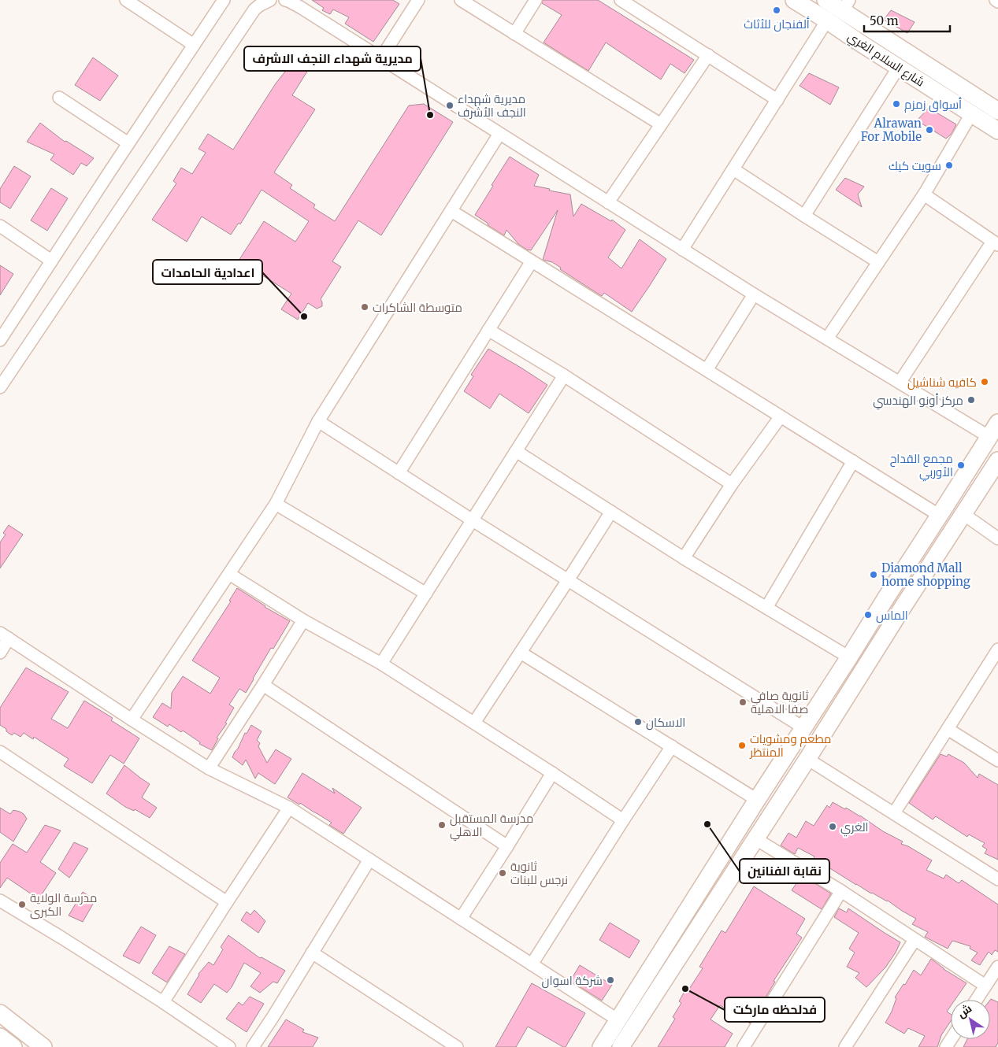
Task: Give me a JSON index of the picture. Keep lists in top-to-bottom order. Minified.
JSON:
{"streets":{"street":["شارع السلام الغري"]},"places":["ألفنجان للأثاث","أسواق زمزم","مديرية شهداء النجف الأشرف","مديرية شهداء النجف الاشرف","Alrawan For Mobile","سويت كيك","متوسطة الشاكرات","اعدادية الحامدات","كافيه شناشيل","مركز أونو الهندسي","مجمع القداح الأوربي","Diamond Mall home shopping","الماس","ثانوية صافي صفا الاهلية","الاسكان","مطعم ومشويات المنتظر","نقابة الفنانين","مدرسة المستقبل الاهلي","الغري","ثانوية نرجس للبنات","مدرسة الولاية الكبرى","شركة اسوان","فدلحظه ماركت"],"scale_bar":"50 m","north":"top left"}
